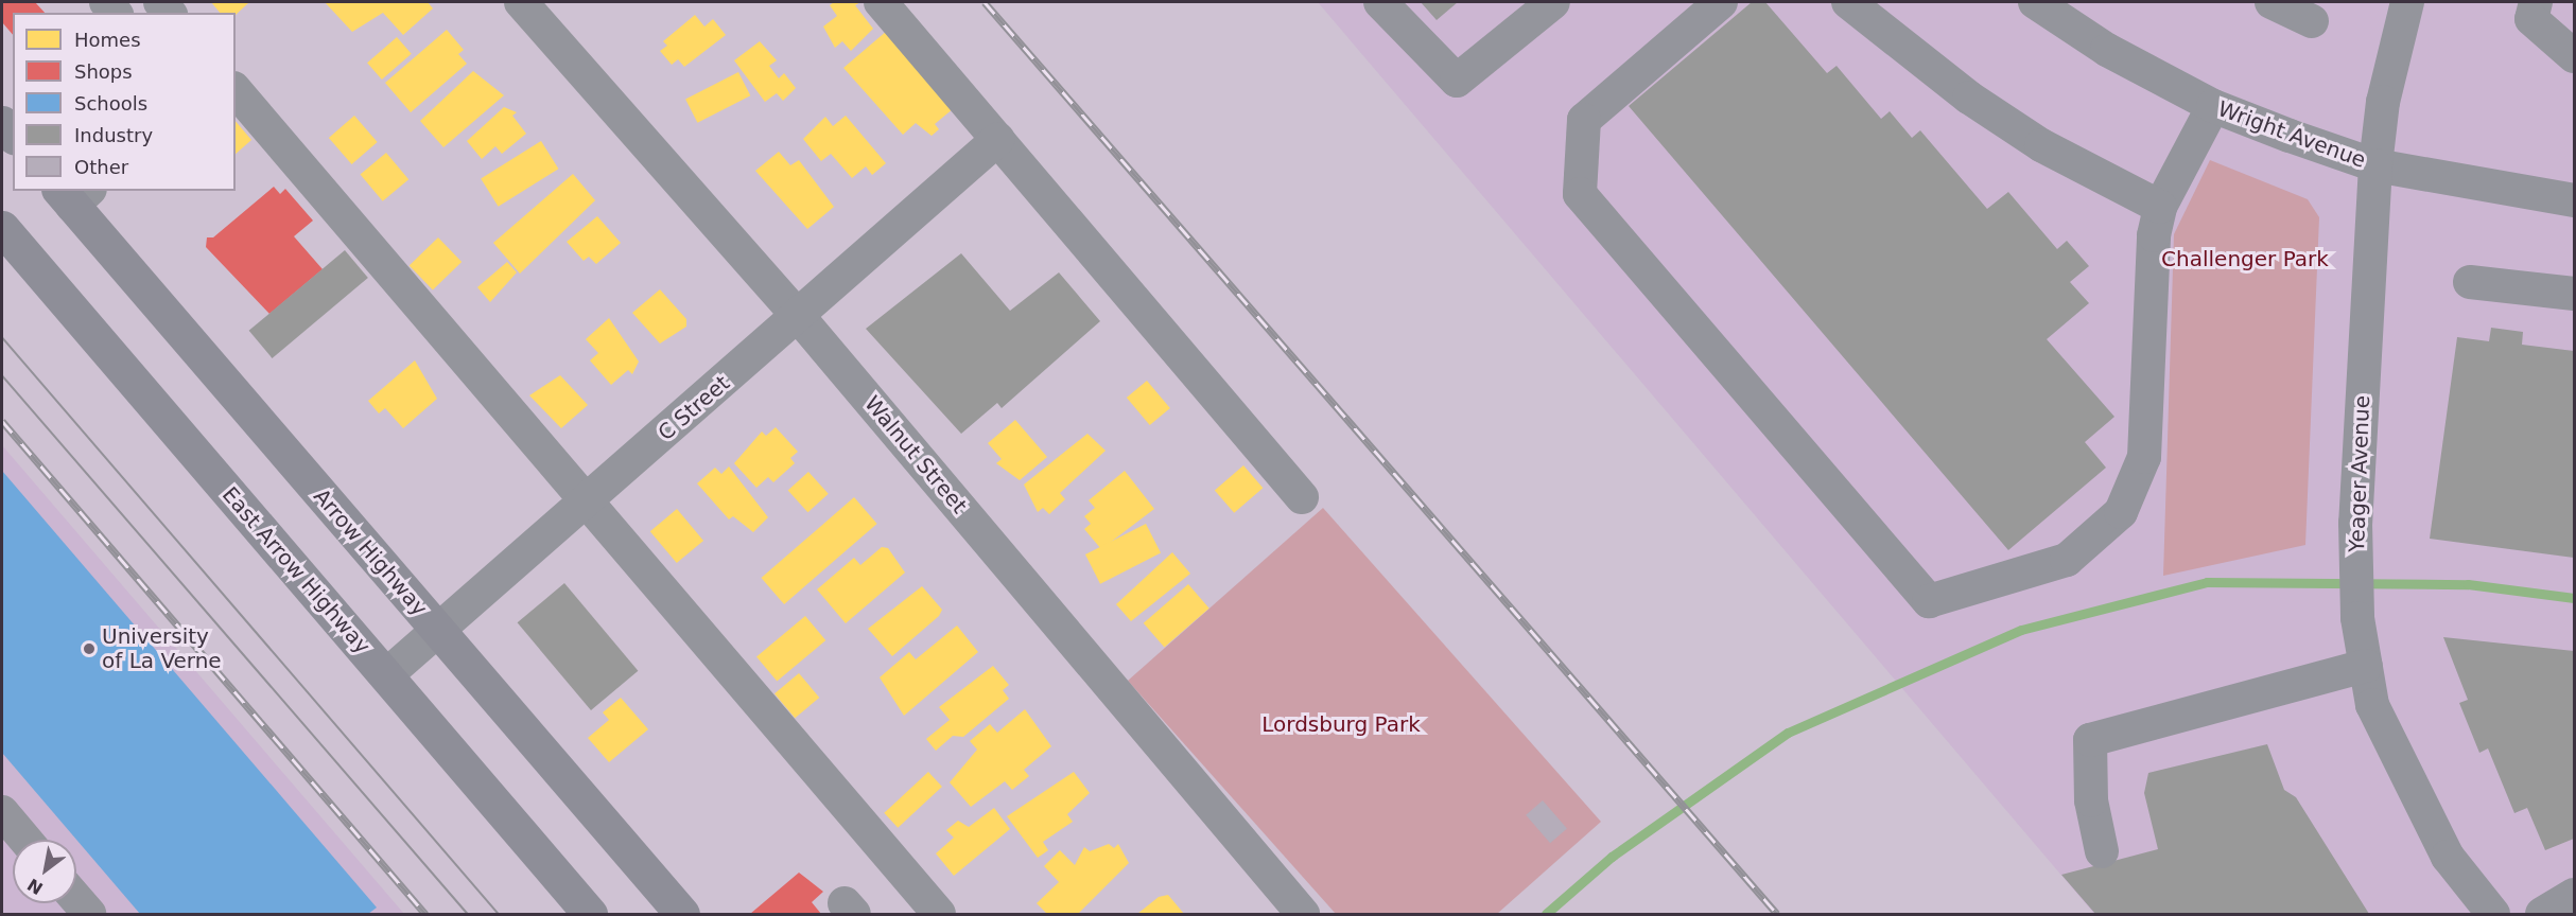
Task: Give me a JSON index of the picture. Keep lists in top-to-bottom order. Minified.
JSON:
{"streets":{"main road":["Arrow Highway","East Arrow Highway"],"street":["Wright Avenue","C Street","Walnut Street","Yeager Avenue"]},"crossings":[["Wright Avenue","Yeager Avenue"],["C Street","Walnut Street"],["C Street","Arrow Highway"],["C Street","East Arrow Highway"]],"parks":["Challenger Park","Lordsburg Park"],"places":["University of La Verne"],"legend":["Homes","Shops","Schools","Industry","Other"],"north":"bottom left"}
